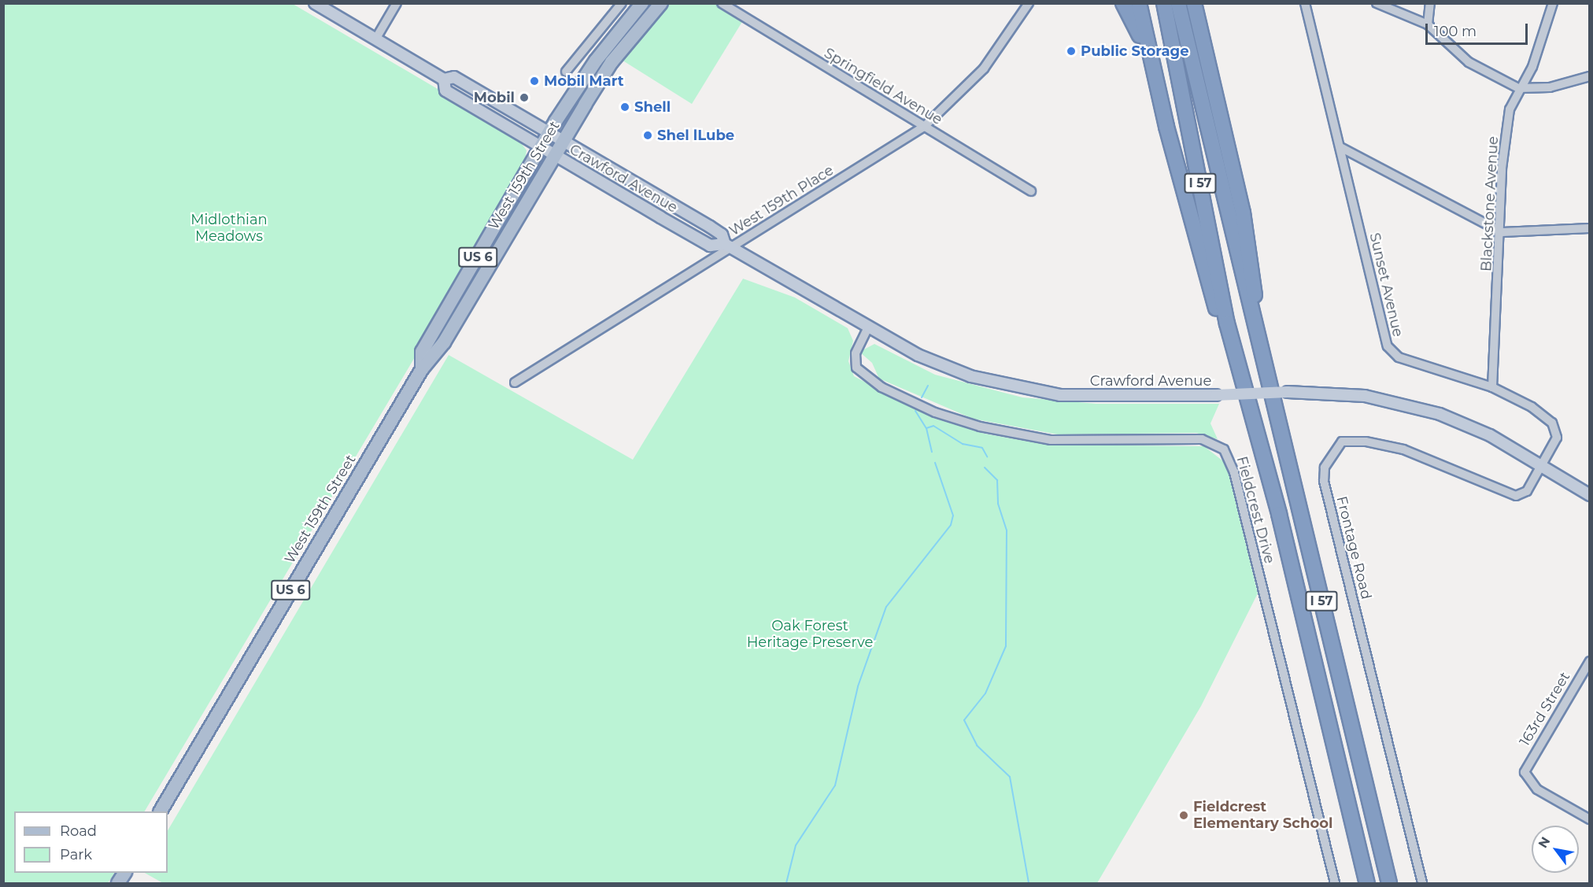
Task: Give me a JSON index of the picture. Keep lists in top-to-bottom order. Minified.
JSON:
{"streets":{"highway":["I 57"],"main road":["West 159th Street","Crawford Avenue","US 6"],"street":["Springfield Avenue","West 159th Place","Blackstone Avenue","Sunset Avenue","Fieldcrest Drive","Frontage Road","163rd Street"]},"crossings":[["Springfield Avenue","West 159th Place"],["West 159th Street","Crawford Avenue"],["Crawford Avenue","West 159th Place"],["Crawford Avenue","Sunset Avenue"],["Crawford Avenue","Fieldcrest Drive"],["Crawford Avenue","Frontage Road"],["Blackstone Avenue","Sunset Avenue"],["Sunset Avenue","Frontage Road"]],"parks":["Midlothian Meadows","Oak Forest Heritage Preserve"],"places":["Public Storage","Mobil Mart","Mobil","Shell","Shel lLube","Fieldcrest Elementary School"],"legend":["Road","Park"],"scale_bar":"100 m","north":"top left"}
